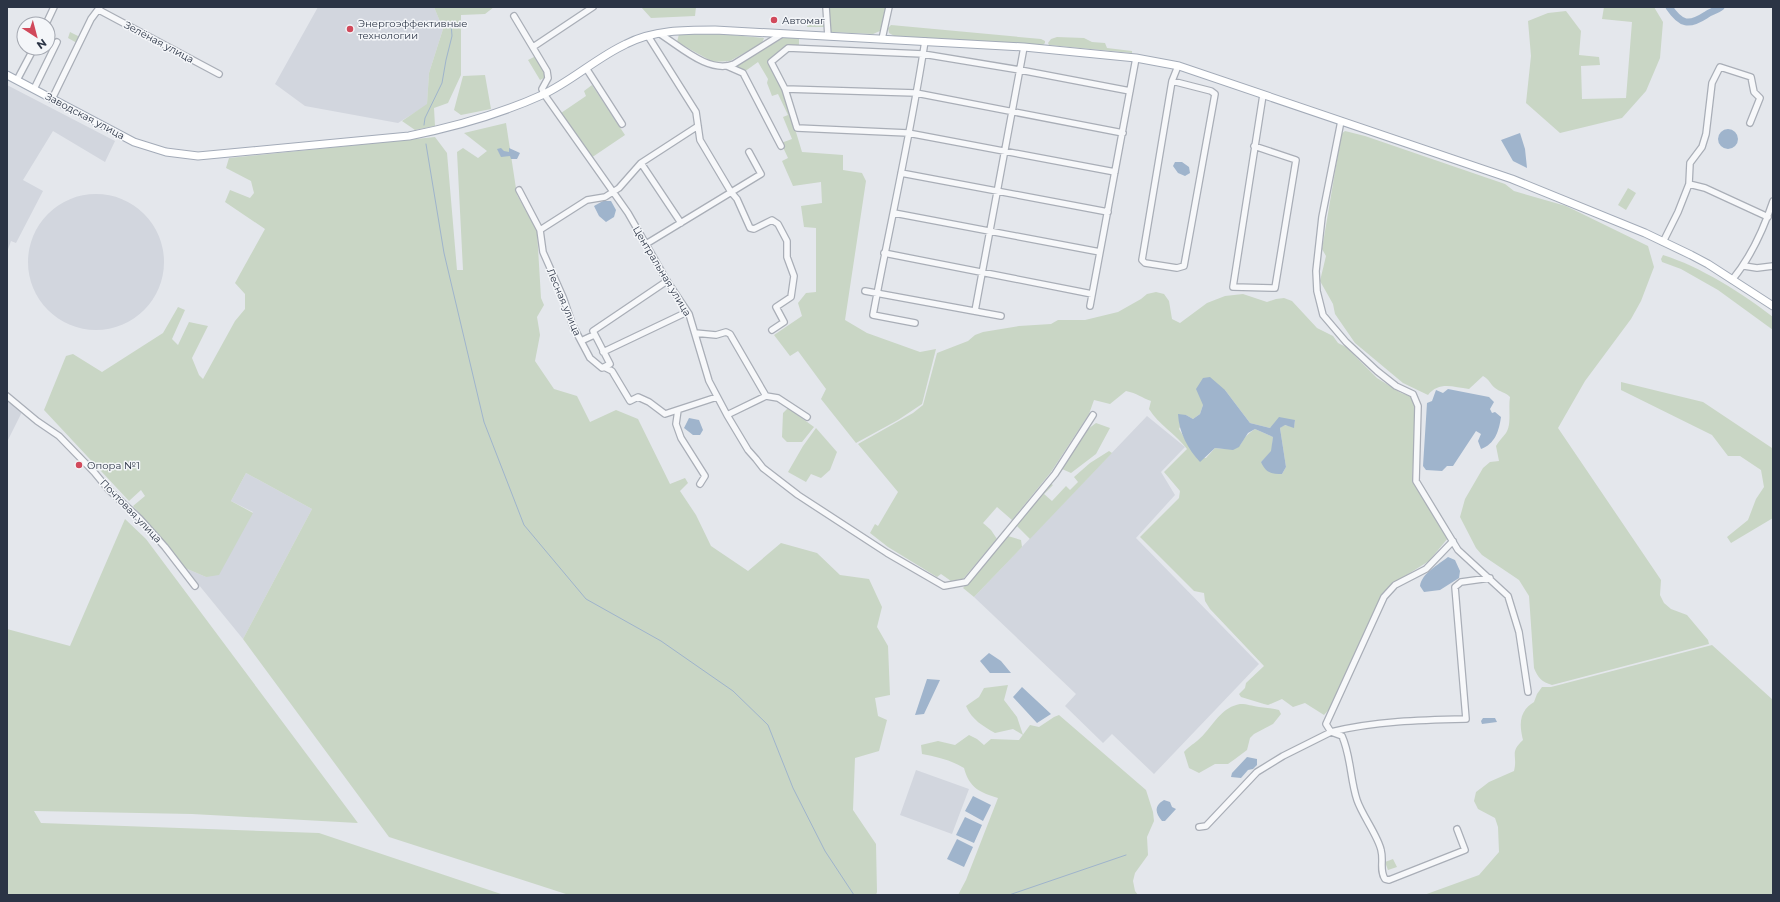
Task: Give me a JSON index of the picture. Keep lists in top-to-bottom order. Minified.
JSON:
{"streets":{"main road":["Заводская улица"],"street":["Зелёная улица","Центральная улица","Лесная улица","Почтовая улица"]},"crossings":[["Заводская улица","Центральная улица"]],"places":["Автомаг","Энергоэффективные технологии","Опора №1"],"north":"bottom right"}
